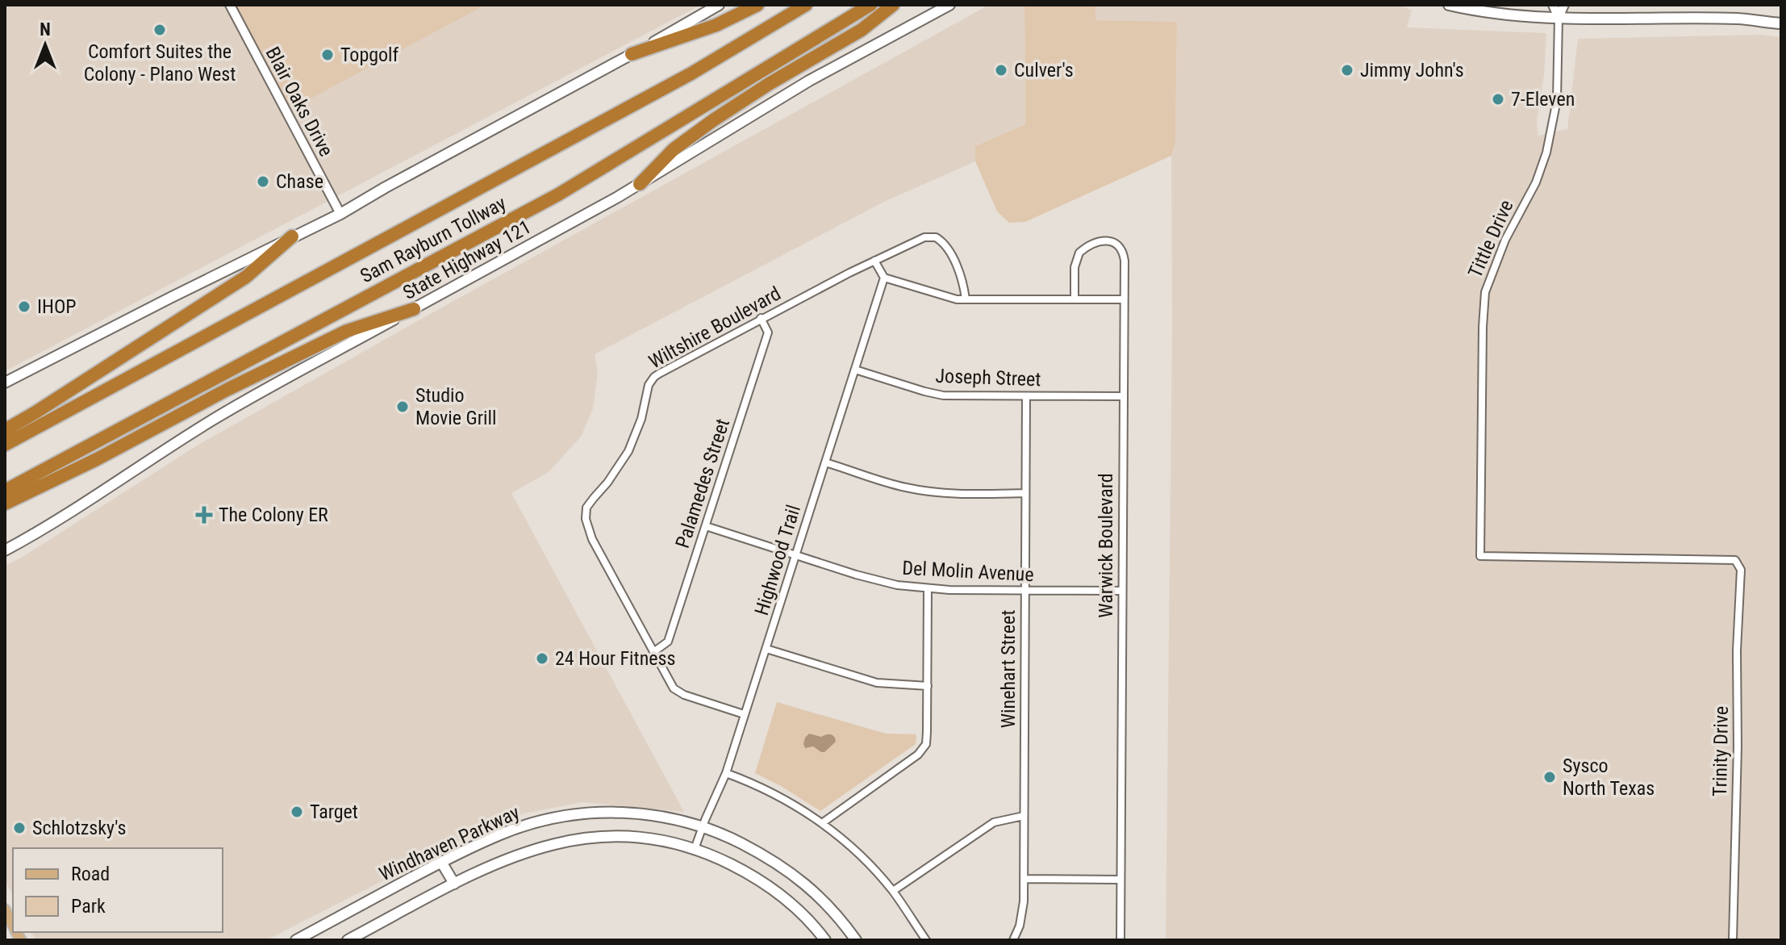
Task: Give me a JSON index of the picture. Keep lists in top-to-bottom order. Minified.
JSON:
{"streets":{"highway":["Sam Rayburn Tollway"],"main road":["State Highway 121","Windhaven Parkway"],"street":["Blair Oaks Drive","Tittle Drive","Wiltshire Boulevard","Joseph Street","Palamedes Street","Warwick Boulevard","Highwood Trail","Del Molin Avenue","Winehart Street","Trinity Drive"]},"crossings":[["Tittle Drive","Trinity Drive"],["Wiltshire Boulevard","Palamedes Street"],["Wiltshire Boulevard","Highwood Trail"],["Joseph Street","Warwick Boulevard"],["Joseph Street","Highwood Trail"],["Joseph Street","Winehart Street"],["Palamedes Street","Del Molin Avenue"],["Warwick Boulevard","Del Molin Avenue"],["Highwood Trail","Del Molin Avenue"],["Highwood Trail","Windhaven Parkway"],["Del Molin Avenue","Winehart Street"]],"places":{"other":["Comfort Suites the Colony - Plano West","Topgolf","Culver's","Jimmy John's","7-Eleven","Chase","IHOP","Studio Movie Grill","24 Hour Fitness","Sysco North Texas","Target","Schlotzsky's"],"health":["The Colony ER"]},"legend":["Road","Park"],"north":"top"}
